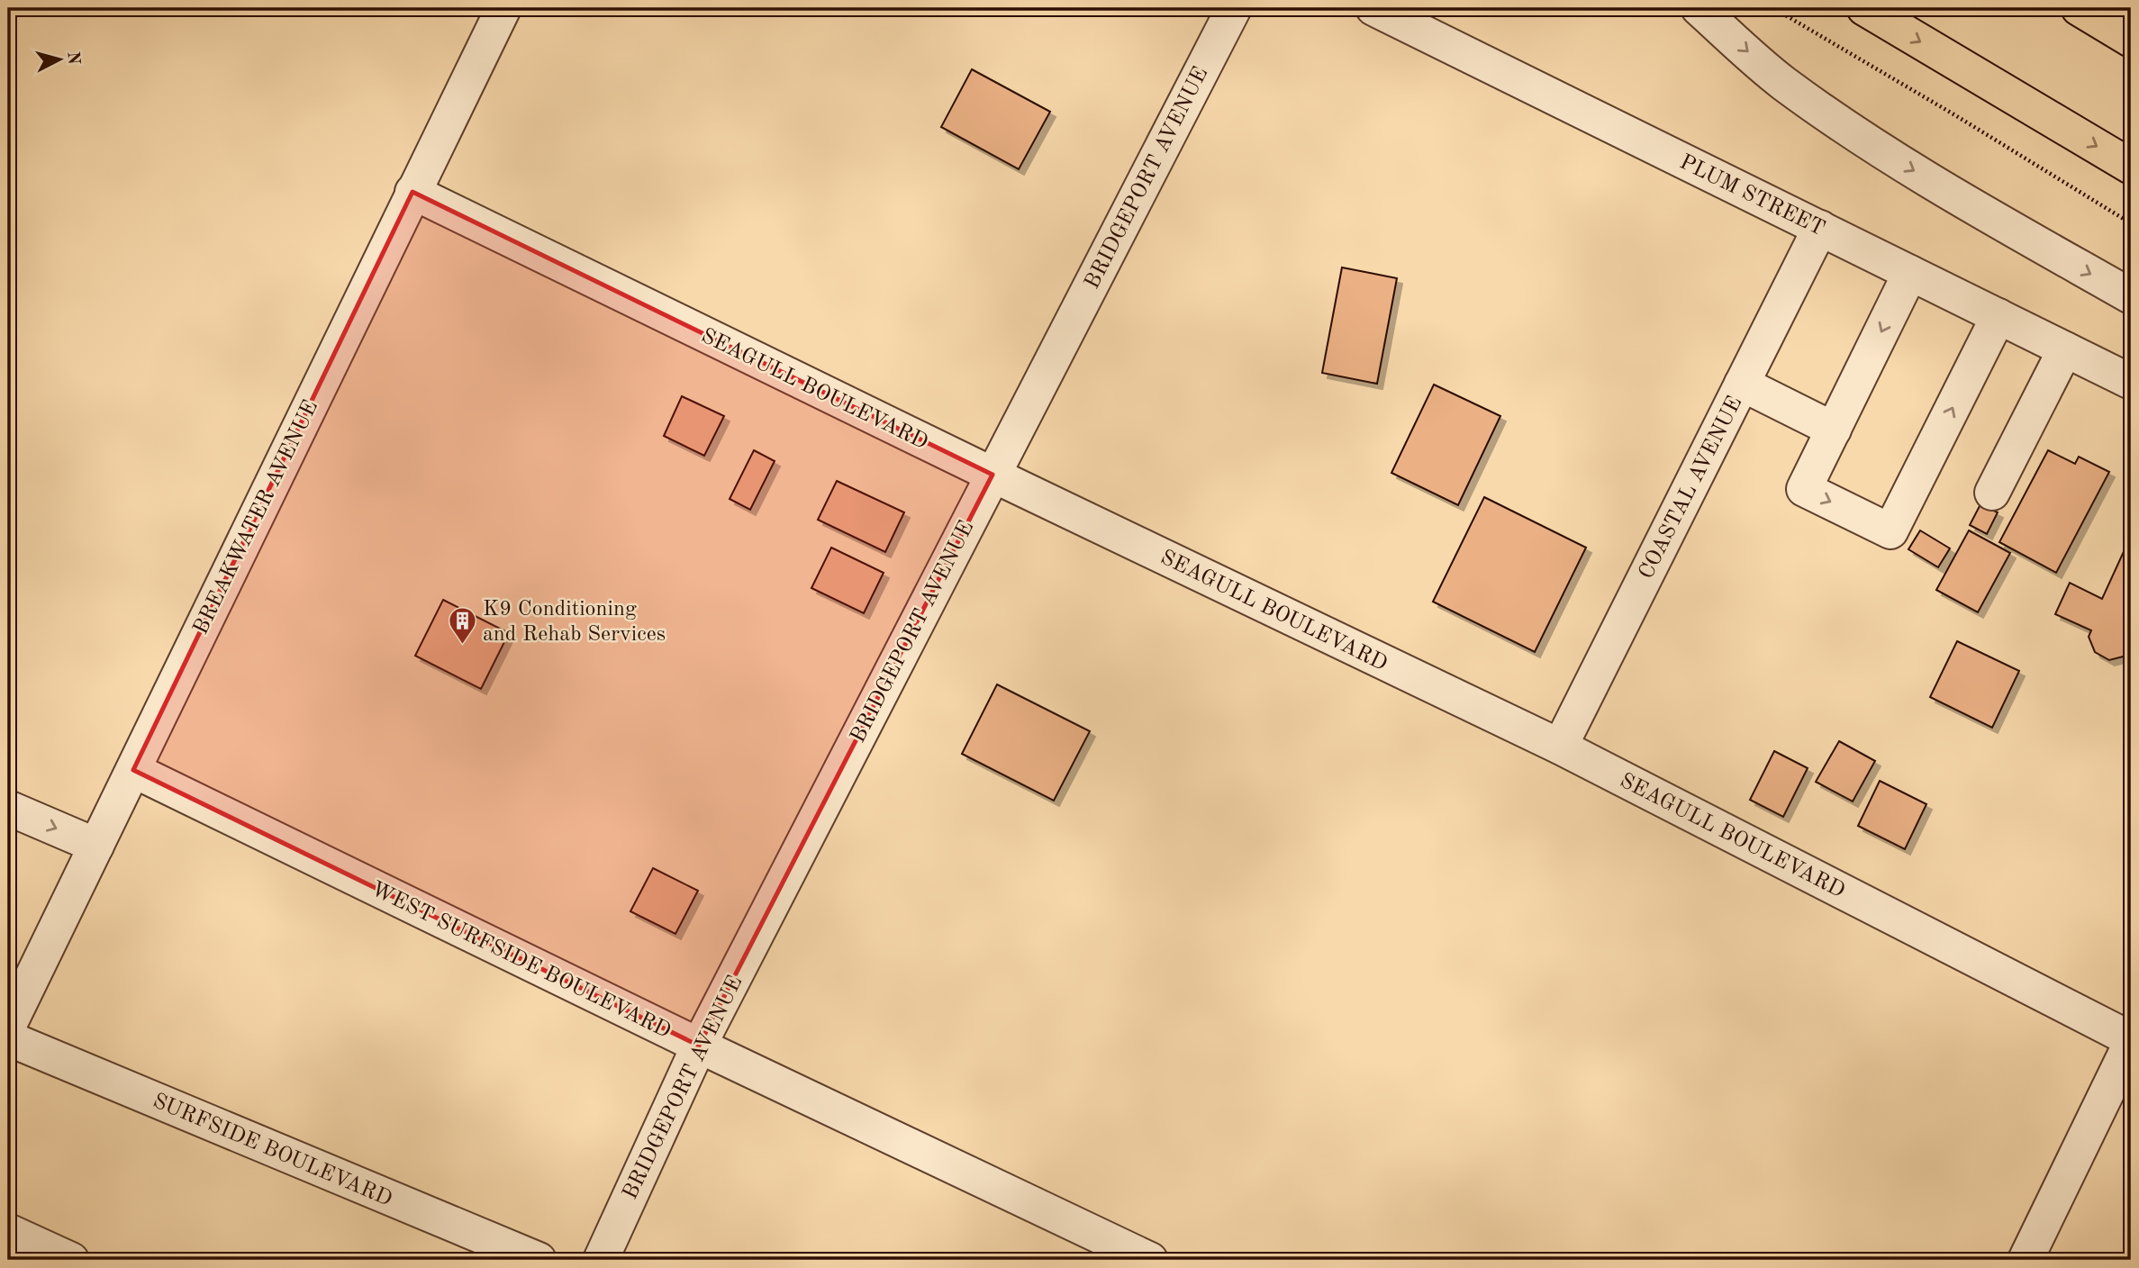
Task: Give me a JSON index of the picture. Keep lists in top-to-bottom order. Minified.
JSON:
{"streets":{"street":["BRIDGEPORT AVENUE","PLUM STREET","SEAGULL BOULEVARD","COASTAL AVENUE","BREAKWATER AVENUE","WEST SURFSIDE BOULEVARD","SURFSIDE BOULEVARD"]},"crossings":[["BRIDGEPORT AVENUE","SEAGULL BOULEVARD"],["BRIDGEPORT AVENUE","WEST SURFSIDE BOULEVARD"],["PLUM STREET","COASTAL AVENUE"],["SEAGULL BOULEVARD","COASTAL AVENUE"],["SEAGULL BOULEVARD","BREAKWATER AVENUE"],["BREAKWATER AVENUE","WEST SURFSIDE BOULEVARD"]],"places":{"building":["K9 Conditioning and Rehab Services"]},"north":"right"}
